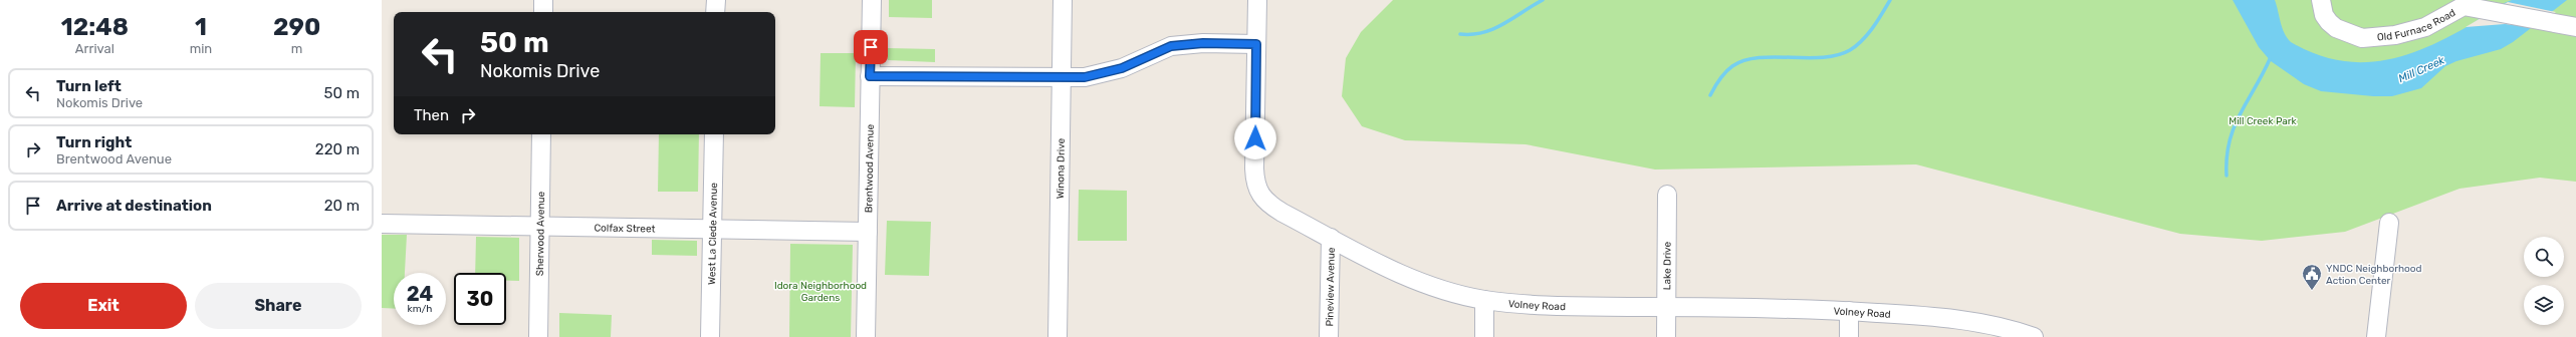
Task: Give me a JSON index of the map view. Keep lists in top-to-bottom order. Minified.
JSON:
{"streets":{"street":["Old Furnace Road","Brentwood Avenue","Winona Drive","Colfax Street","Sherwood Avenue","West La Clede Avenue","Lake Drive","Pineview Avenue","Volney Road"]},"crossings":[["Brentwood Avenue","Colfax Street"],["Colfax Street","Sherwood Avenue"],["Colfax Street","West La Clede Avenue"],["Lake Drive","Volney Road"],["Pineview Avenue","Volney Road"]],"water":["Mill Creek"],"parks":["Mill Creek Park","Idora Neighborhood Gardens"],"places":{"public building":["YNDC Neighborhood Action Center"]},"page":{"eta":["12:48","Arrival","1","min","290","m"],"turn":["50 m","Nokomis Drive"],"list":[{"name":"Turn left","note":"Nokomis Drive","value":"50 m"},{"name":"Turn right","note":"Brentwood Avenue","value":"220 m"},{"name":"Arrive at destination","value":"20 m"}],"then":"Then","speed":"24 km/h","limit":"30","buttons":["Exit","Share"]}}
